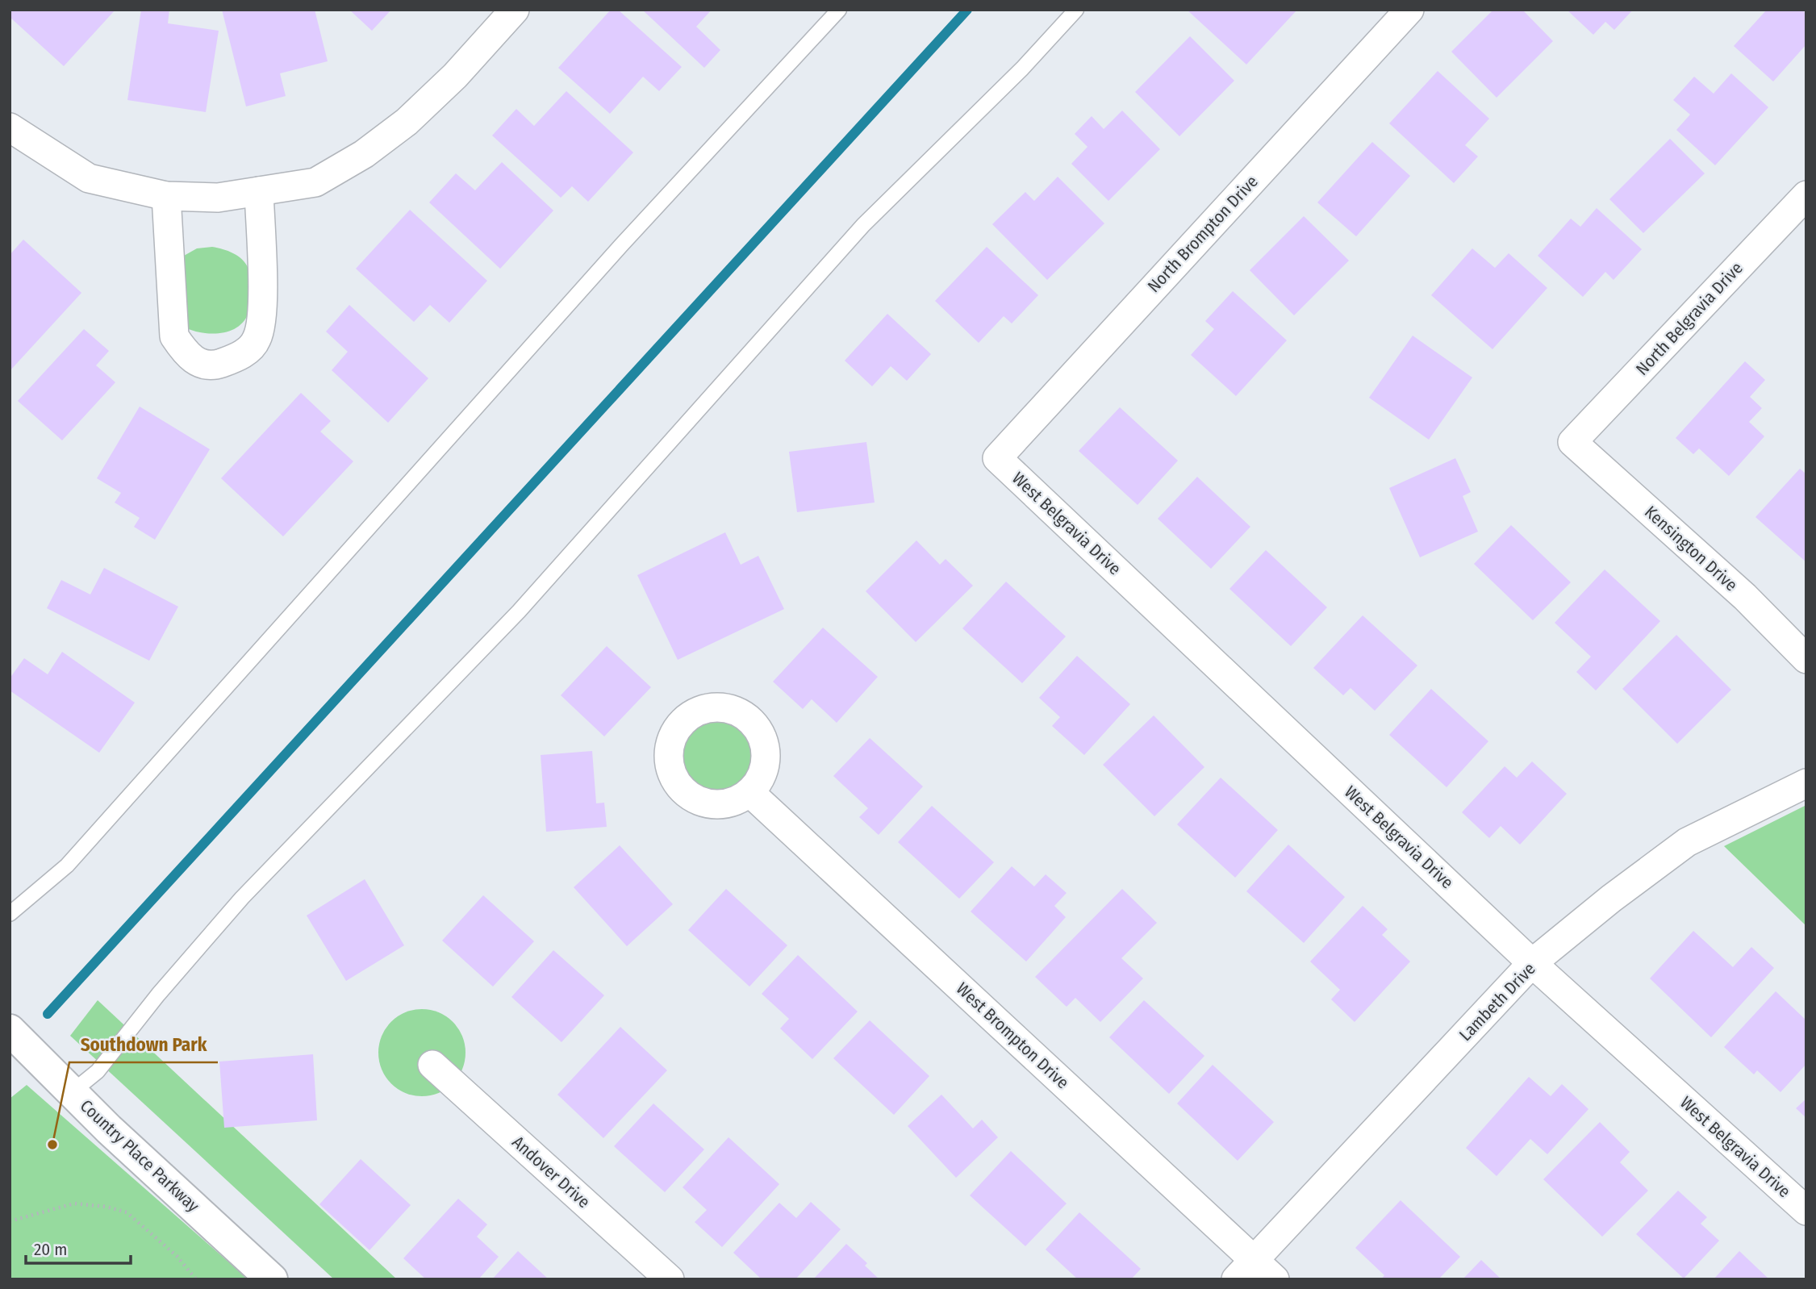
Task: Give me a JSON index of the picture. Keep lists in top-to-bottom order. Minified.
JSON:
{"streets":{"street":["North Brompton Drive","North Belgravia Drive","West Belgravia Drive","Kensington Drive","Lambeth Drive","West Brompton Drive","Country Place Parkway","Andover Drive"]},"crossings":[["North Brompton Drive","West Belgravia Drive"],["North Belgravia Drive","Kensington Drive"],["West Belgravia Drive","Lambeth Drive"],["Lambeth Drive","West Brompton Drive"]],"places":["Southdown Park"],"scale_bar":"20 m"}
